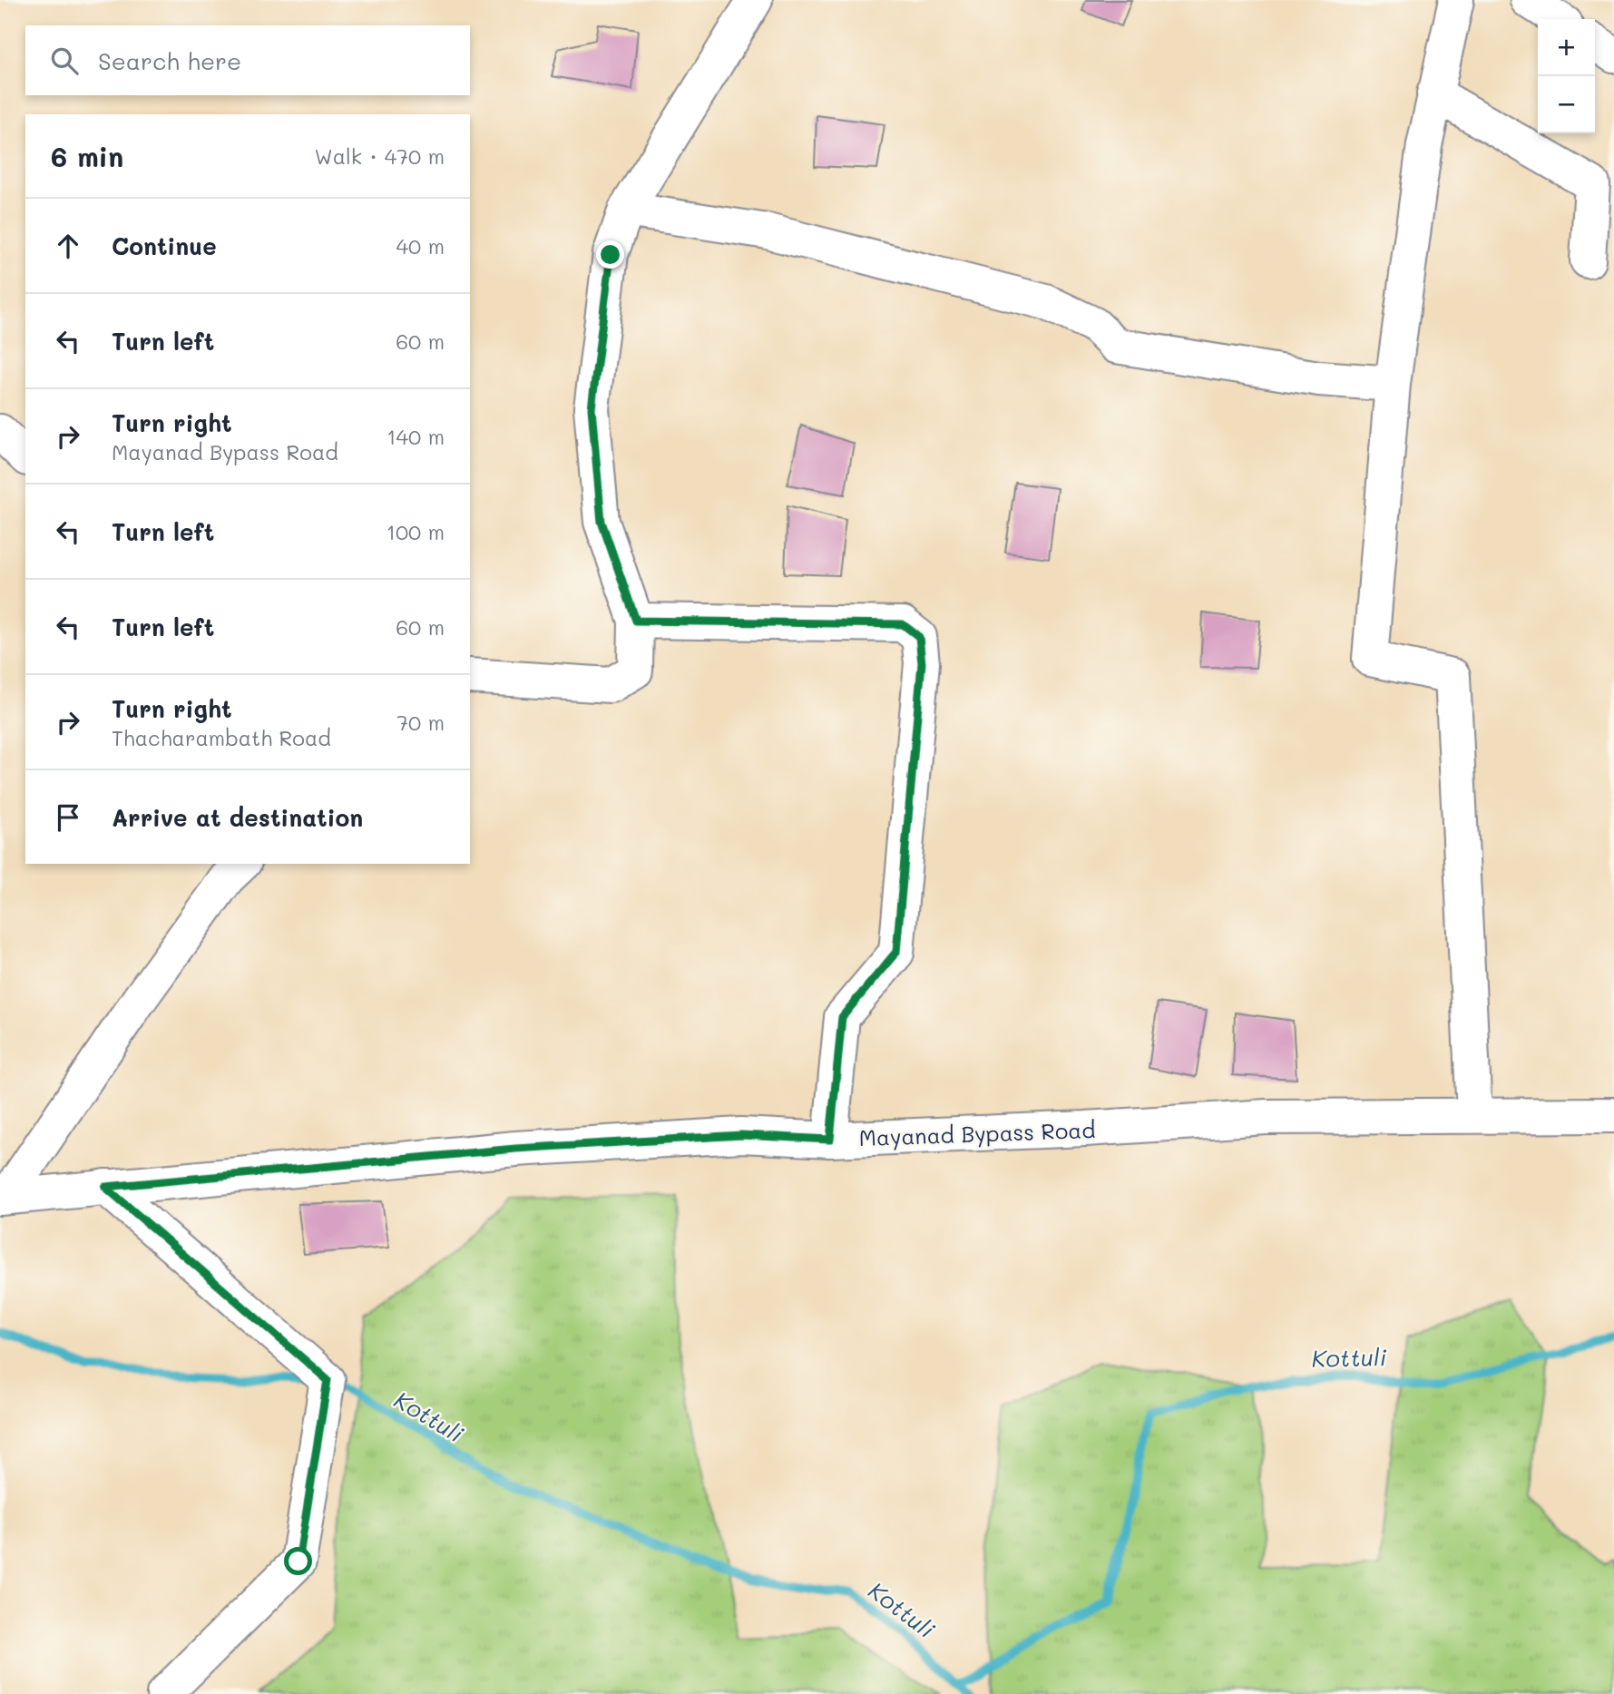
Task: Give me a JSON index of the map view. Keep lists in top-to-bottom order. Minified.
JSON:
{"streets":{"street":["Mayanad Bypass Road"]},"water":["Kottuli"],"page":{"map_buttons":["+","−"],"search":"Search here","heading":["6 min","Walk · 470 m"],"list":[["Continue","40 m"],["Turn left","60 m"],["Turn right","Mayanad Bypass Road","140 m"],["Turn left","100 m"],["Turn left","60 m"],["Turn right","Thacharambath Road","70 m"],"Arrive at destination"]}}
